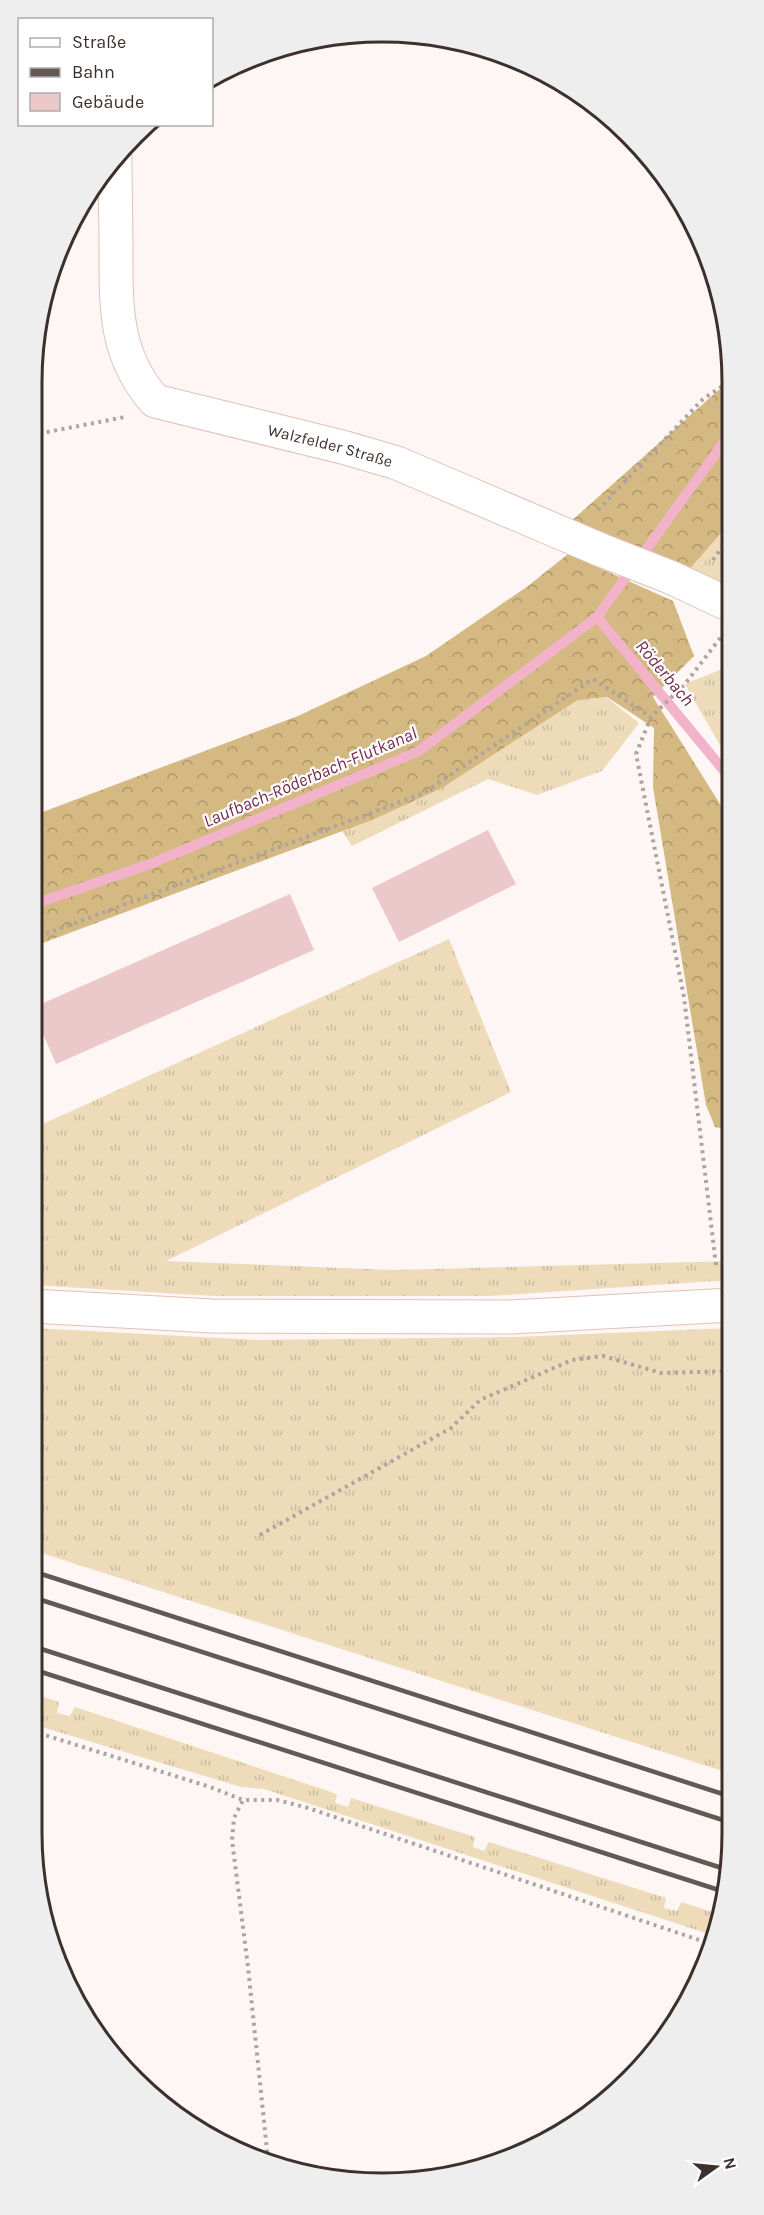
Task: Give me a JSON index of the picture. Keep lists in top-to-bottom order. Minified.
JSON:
{"streets":{"street":["Walzfelder Straße"]},"water":["Röderbach","Laufbach-Röderbach-Flutkanal"],"legend":["Straße","Bahn","Gebäude"],"north":"right"}
